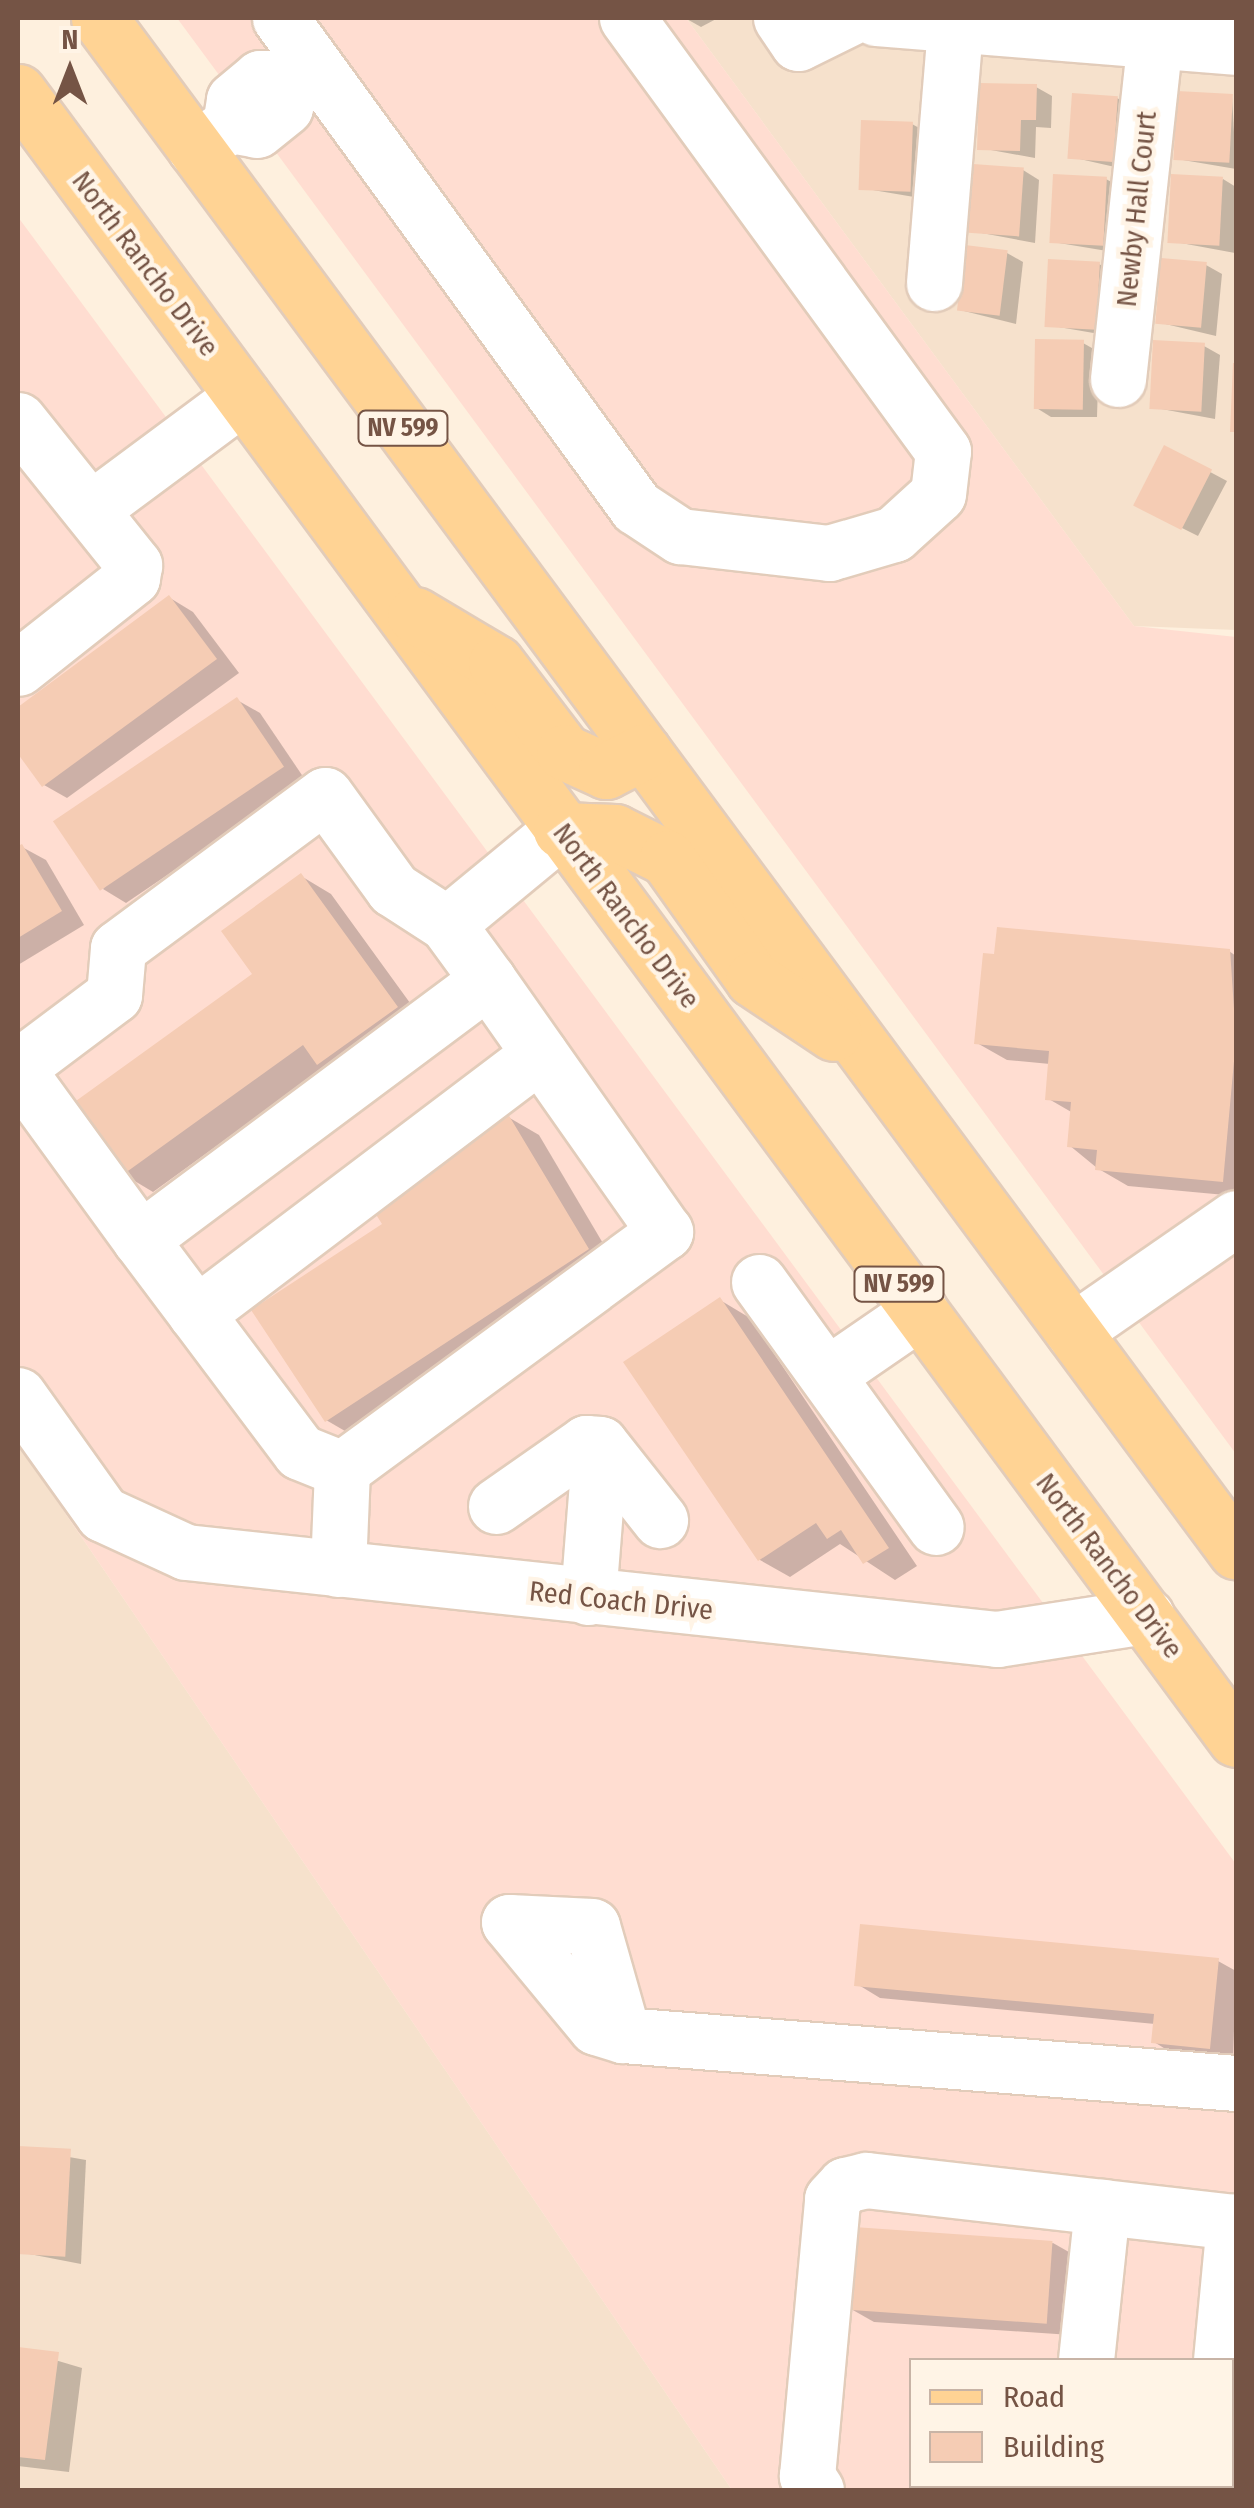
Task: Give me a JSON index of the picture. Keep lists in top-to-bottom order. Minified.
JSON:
{"streets":{"main road":["North Rancho Drive","NV 599"],"street":["Newby Hall Court","Red Coach Drive"]},"crossings":[["North Rancho Drive","Red Coach Drive"]],"legend":["Road","Building"],"north":"top"}
